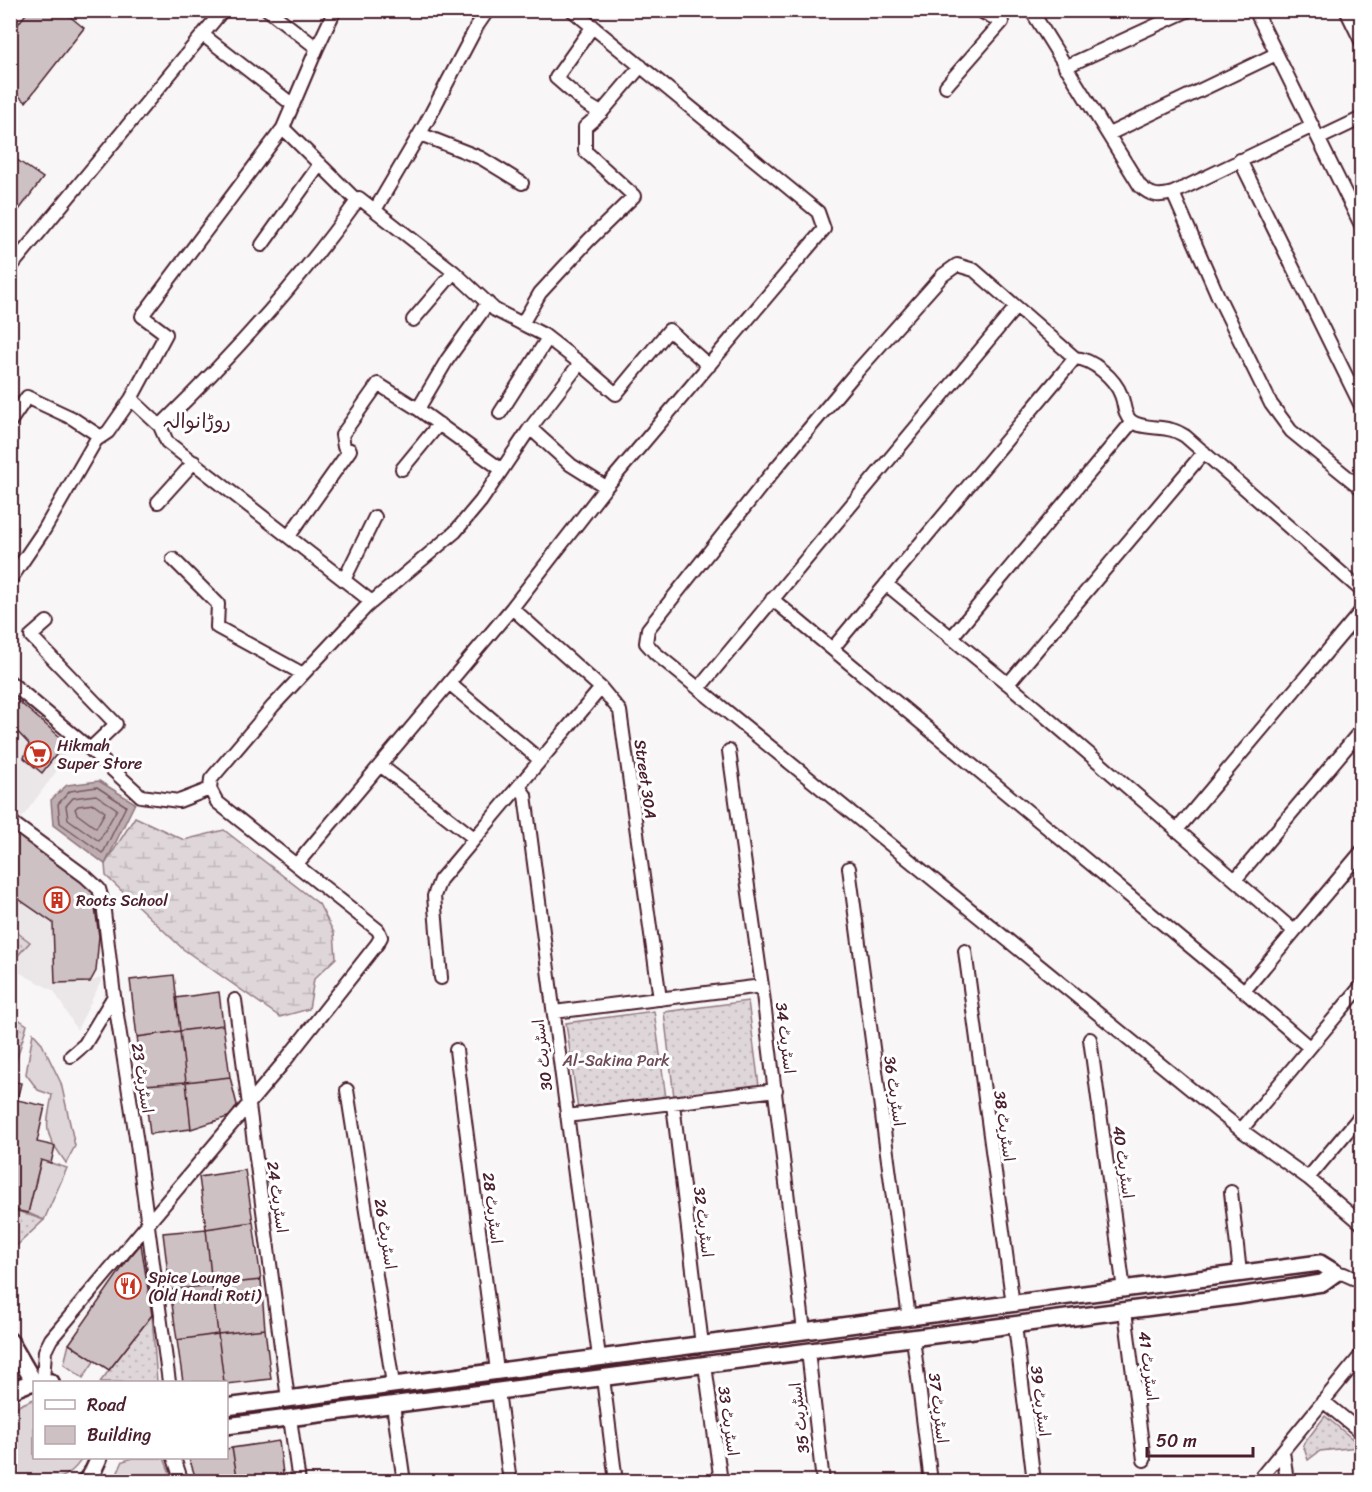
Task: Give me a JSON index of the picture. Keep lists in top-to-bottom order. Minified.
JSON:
{"streets":{"street":["Street 30A","اسٹریٹ 34","اسٹریٹ 30","اسٹریٹ 23","اسٹریٹ 36","اسٹریٹ 38","اسٹریٹ 40","اسٹریٹ 24","اسٹریٹ 28","اسٹریٹ 32","اسٹریٹ 26","اسٹریٹ 41","اسٹریٹ 39","اسٹریٹ 37","اسٹریٹ 35","اسٹریٹ 33"]},"districts":["روڑانوالہ"],"parks":["Al-Sakina Park"],"places":{"supermarket":["Hikmah Super Store"],"building":["Roots School"],"restaurant":["Spice Lounge (Old Handi Roti)"]},"legend":["Road","Building"],"scale_bar":"50 m"}
